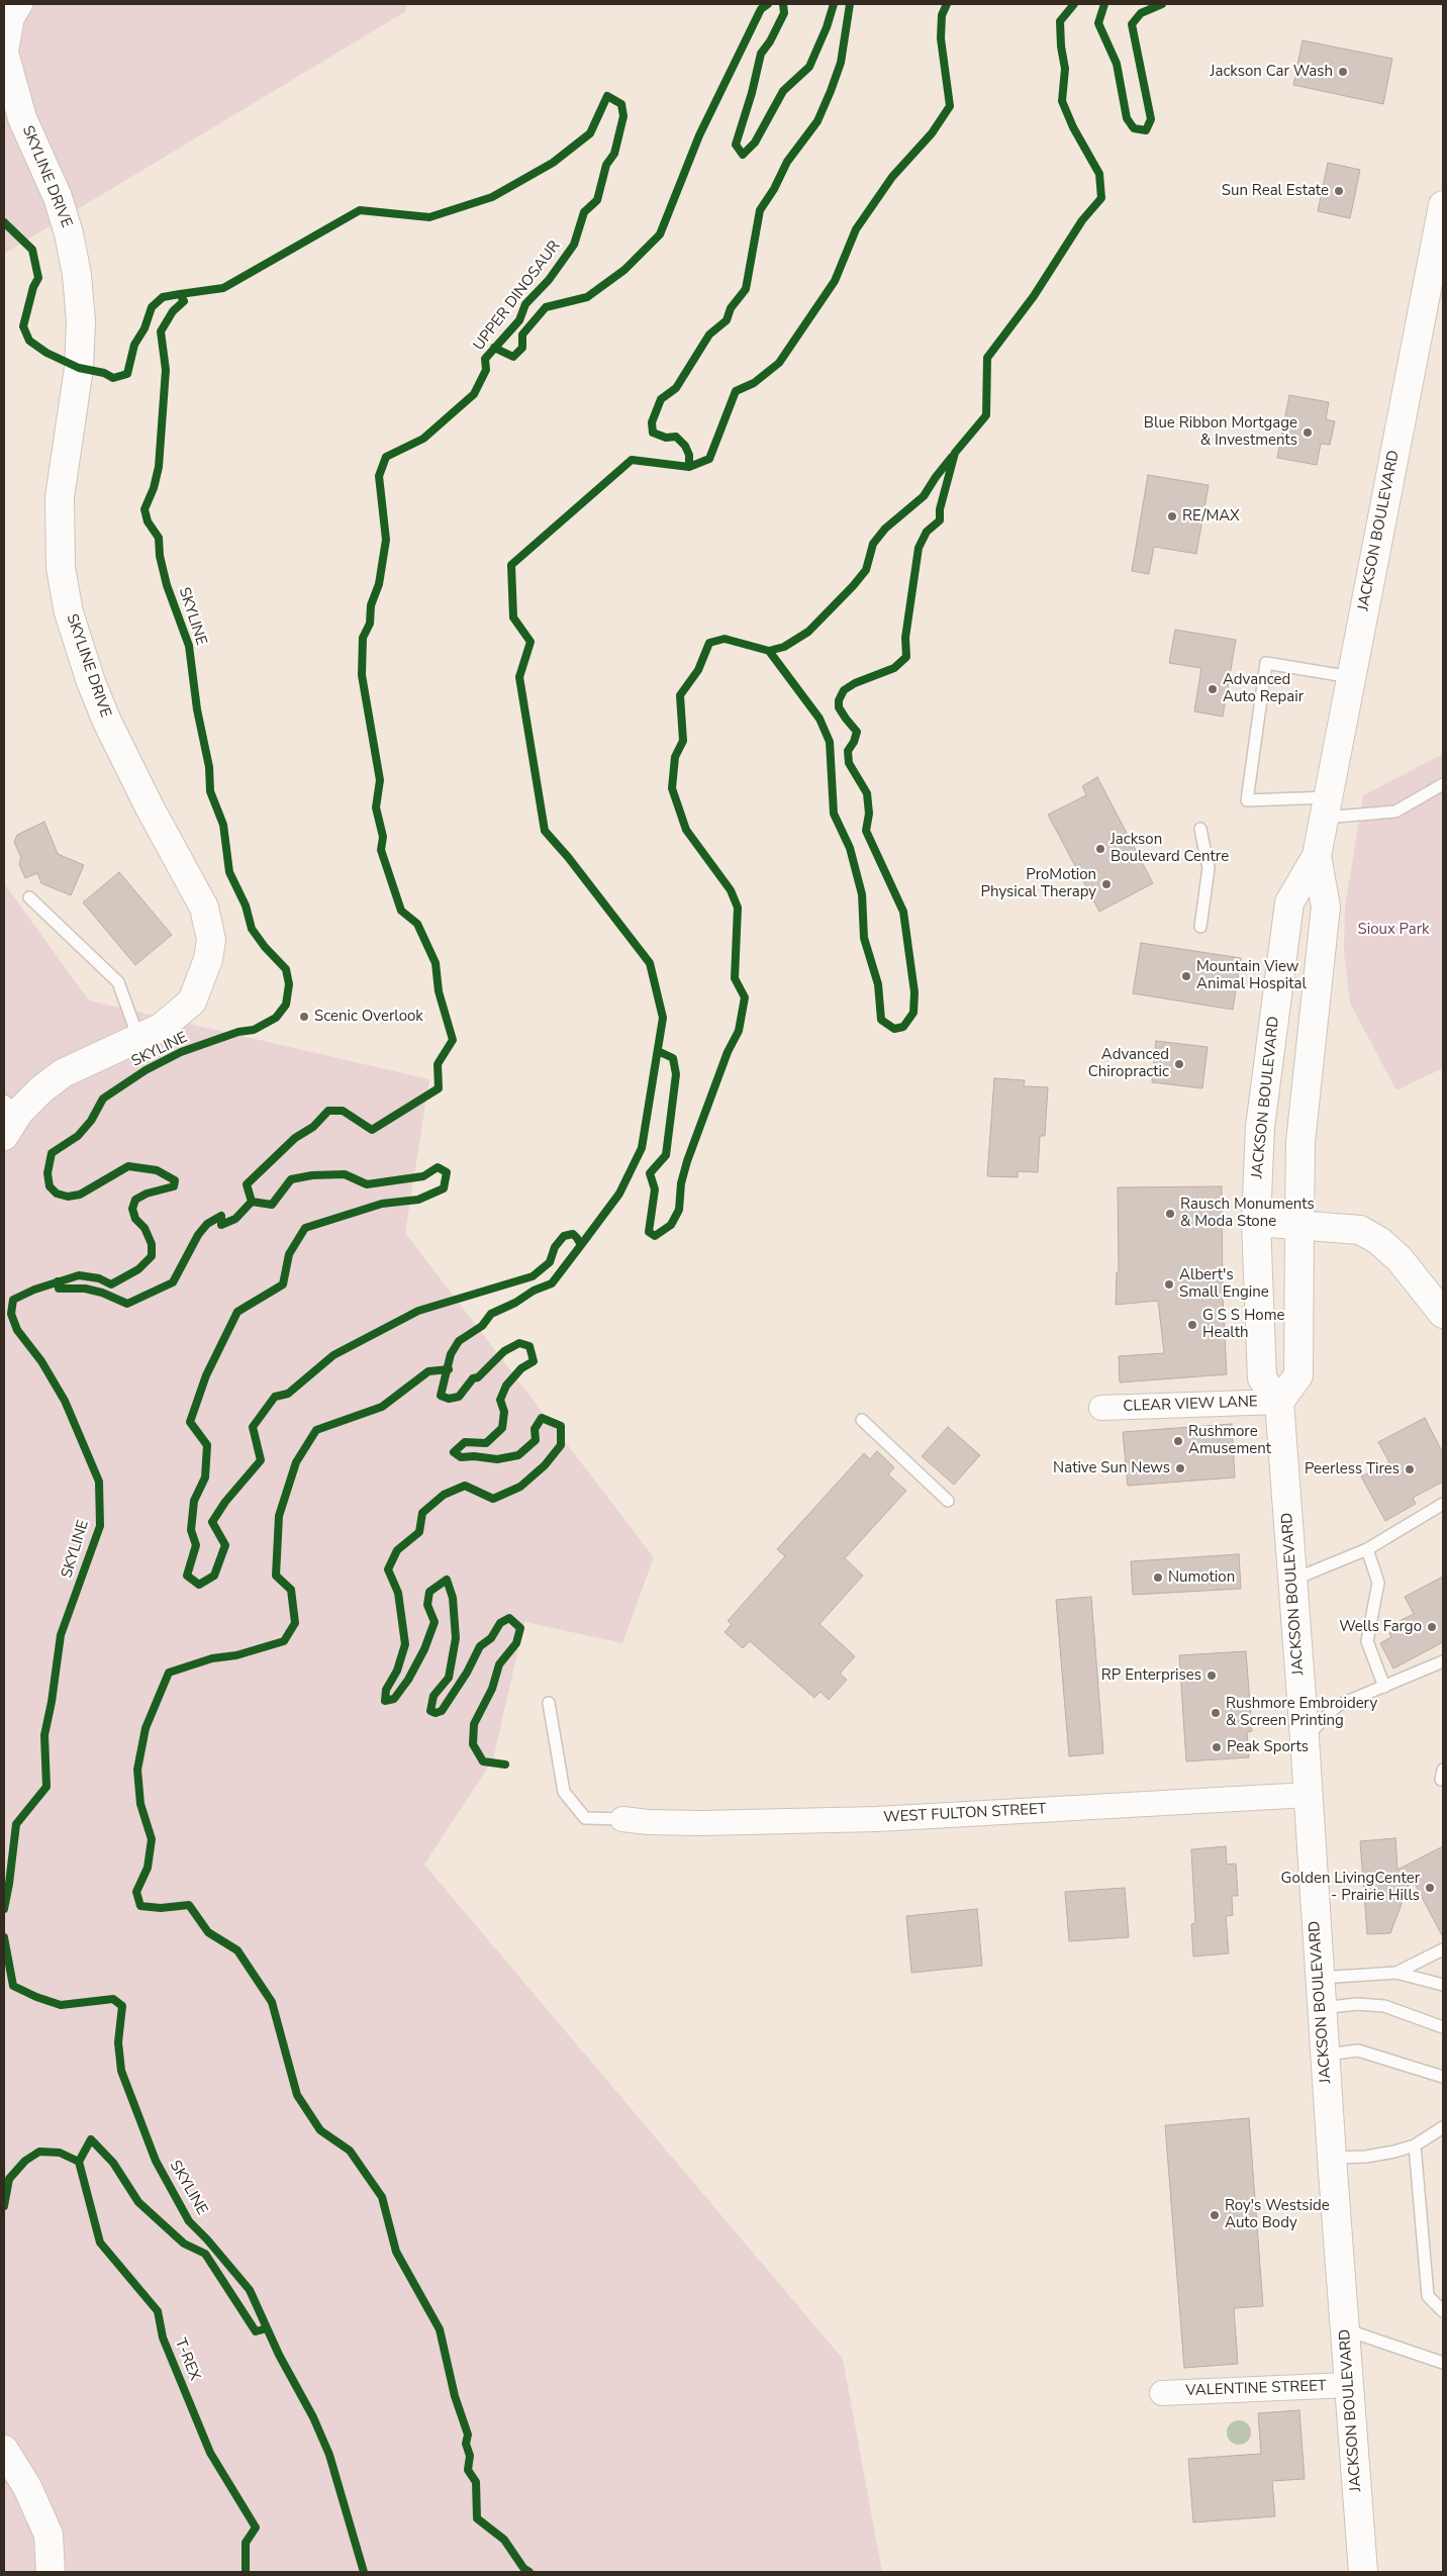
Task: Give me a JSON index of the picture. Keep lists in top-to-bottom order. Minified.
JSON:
{"streets":{"main road":["SKYLINE DRIVE","JACKSON BOULEVARD"],"street":["CLEAR VIEW LANE","WEST FULTON STREET","VALENTINE STREET"],"cycle path":["UPPER DINOSAUR","SKYLINE","T-REX"]},"crossings":[["JACKSON BOULEVARD","CLEAR VIEW LANE"],["JACKSON BOULEVARD","WEST FULTON STREET"],["JACKSON BOULEVARD","VALENTINE STREET"]],"parks":["Sioux Park"],"places":["Jackson Car Wash","Sun Real Estate","Blue Ribbon Mortgage & Investments","RE/MAX","Advanced Auto Repair","Jackson Boulevard Centre","ProMotion Physical Therapy","Mountain View Animal Hospital","Scenic Overlook","Advanced Chiropractic","Rausch Monuments & Moda Stone","Albert's Small Engine","G S S Home Health","Rushmore Amusement","Native Sun News","Peerless Tires","Numotion","Wells Fargo","RP Enterprises","Rushmore Embroidery & Screen Printing","Peak Sports","Golden LivingCenter - Prairie Hills","Roy's Westside Auto Body"]}
